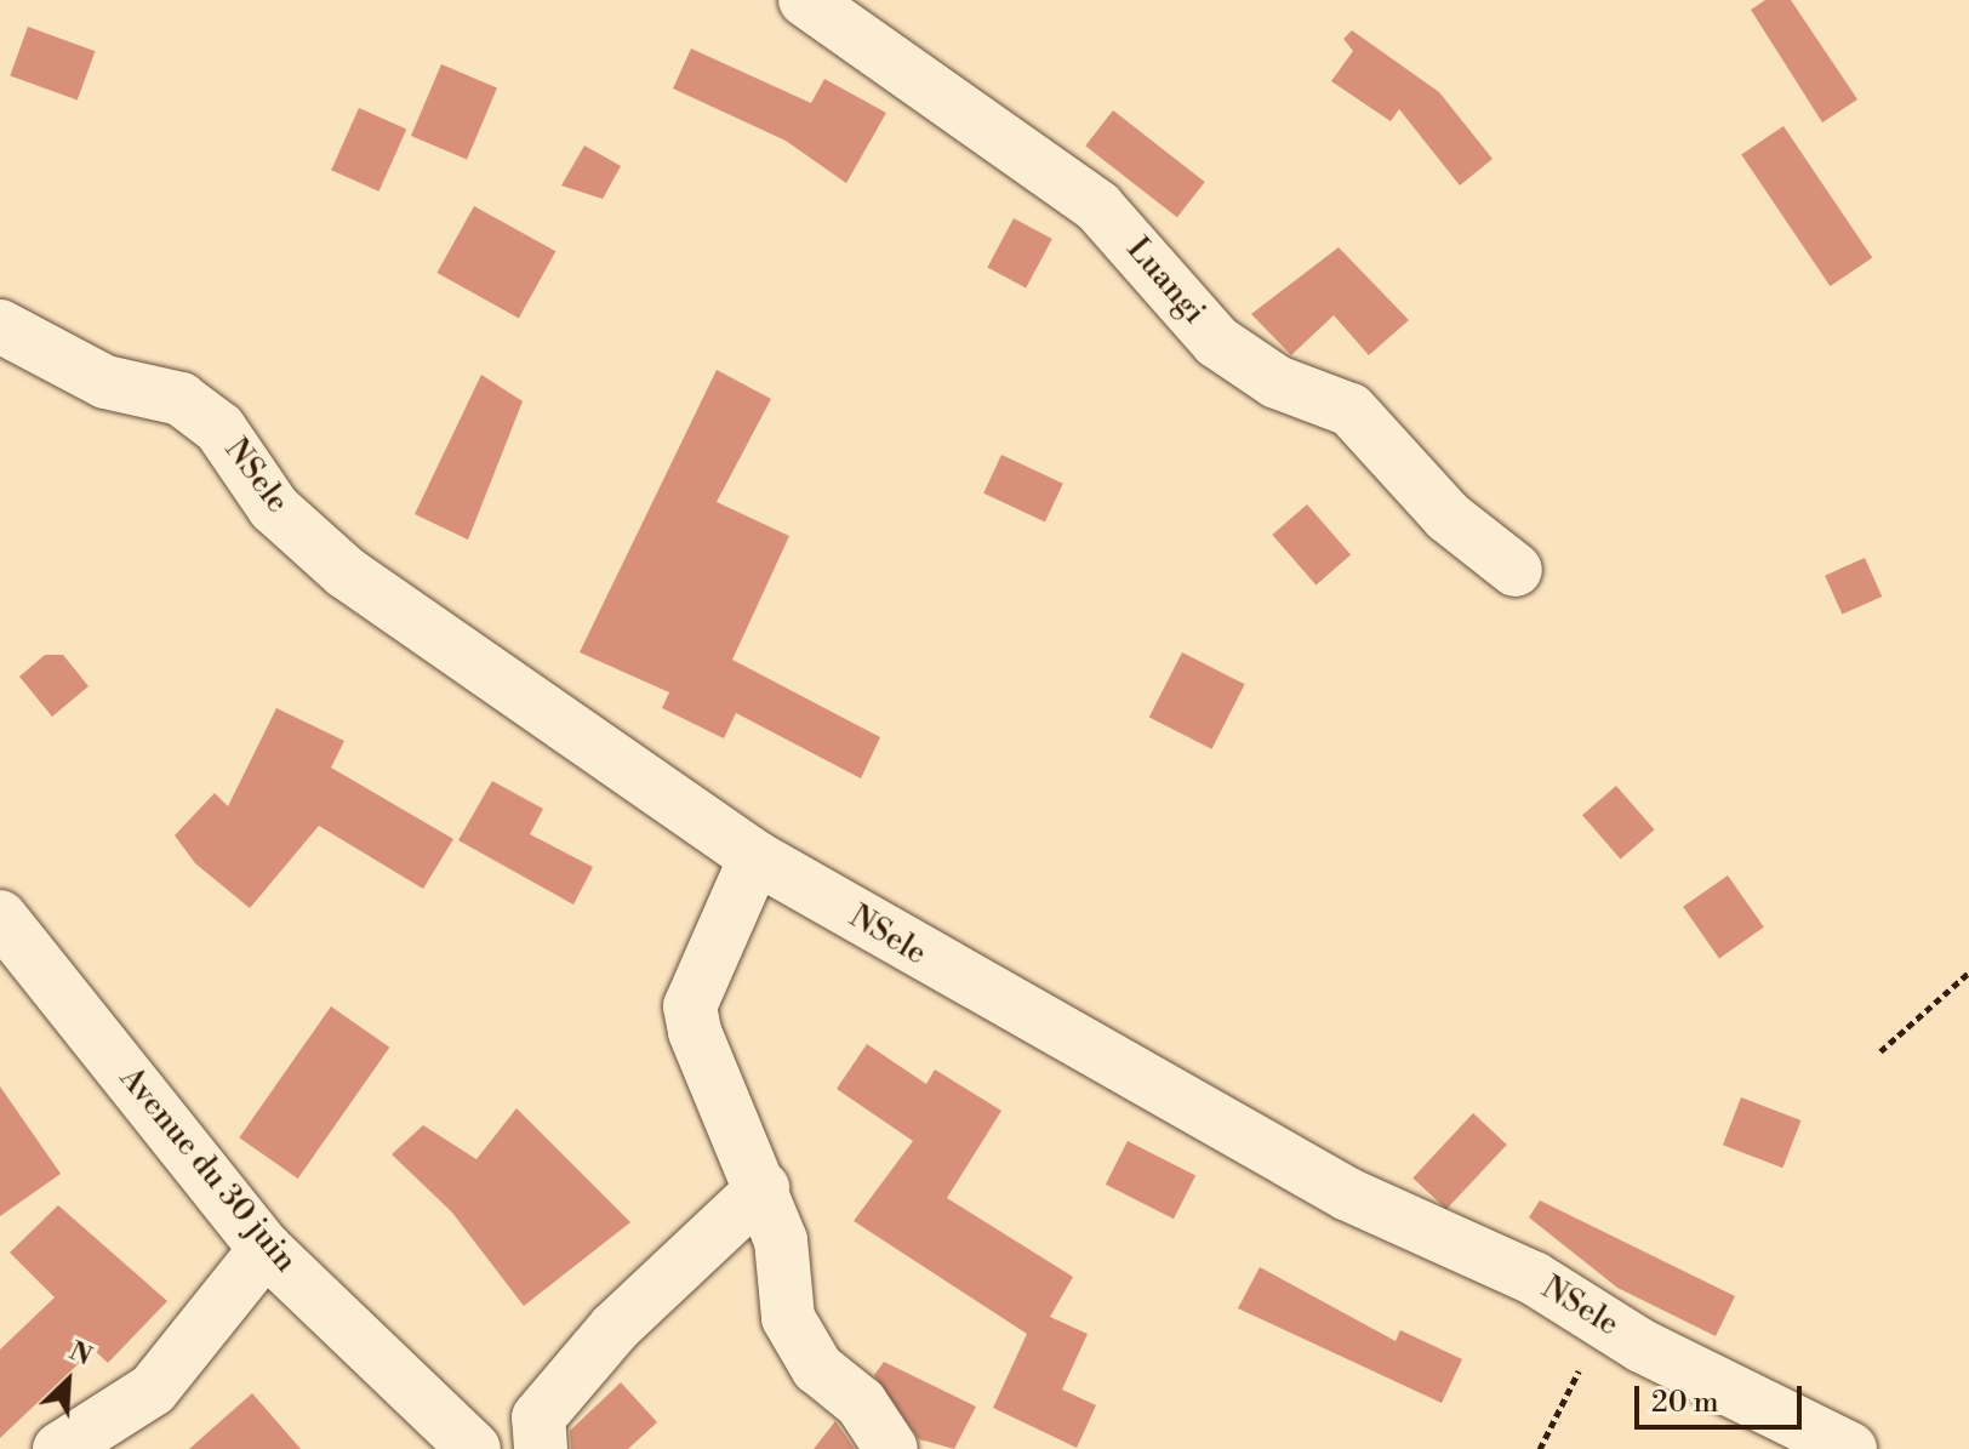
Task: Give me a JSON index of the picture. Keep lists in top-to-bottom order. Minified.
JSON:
{"streets":{"street":["Luangi","NSele","Avenue du 30 juin"]},"scale_bar":"20 m","north":"top right"}
